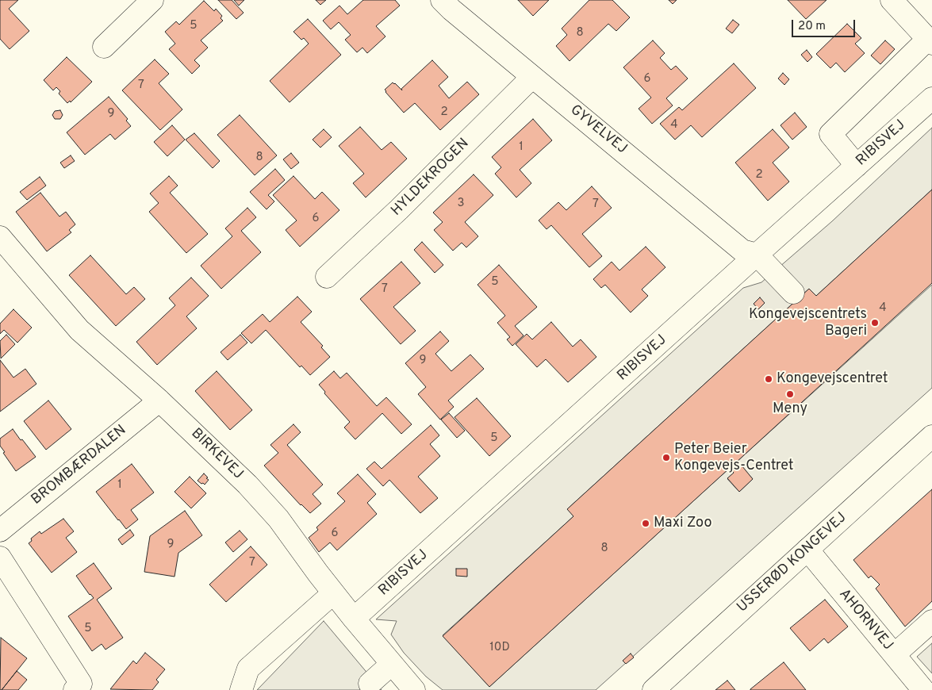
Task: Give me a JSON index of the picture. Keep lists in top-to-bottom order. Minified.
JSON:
{"streets":{"street":["GYVELVEJ","RIBISVEJ","HYLDEKROGEN","BIRKEVEJ","BROMBÆRDALEN","USSERØD KONGEVEJ","AHORNVEJ"]},"crossings":[["GYVELVEJ","RIBISVEJ"],["GYVELVEJ","HYLDEKROGEN"],["RIBISVEJ","BIRKEVEJ"],["BIRKEVEJ","BROMBÆRDALEN"],["USSERØD KONGEVEJ","AHORNVEJ"]],"places":["Kongevejscentrets Bageri","Kongevejscentret","Meny","Peter Beier Kongevejs-Centret","Maxi Zoo"],"house_numbers":["5","8","6","7","2","9","4","1","8","2","3","7","6","5","7","4","9","5","1","6","9","8","7","5","10D"],"scale_bar":"20 m"}
